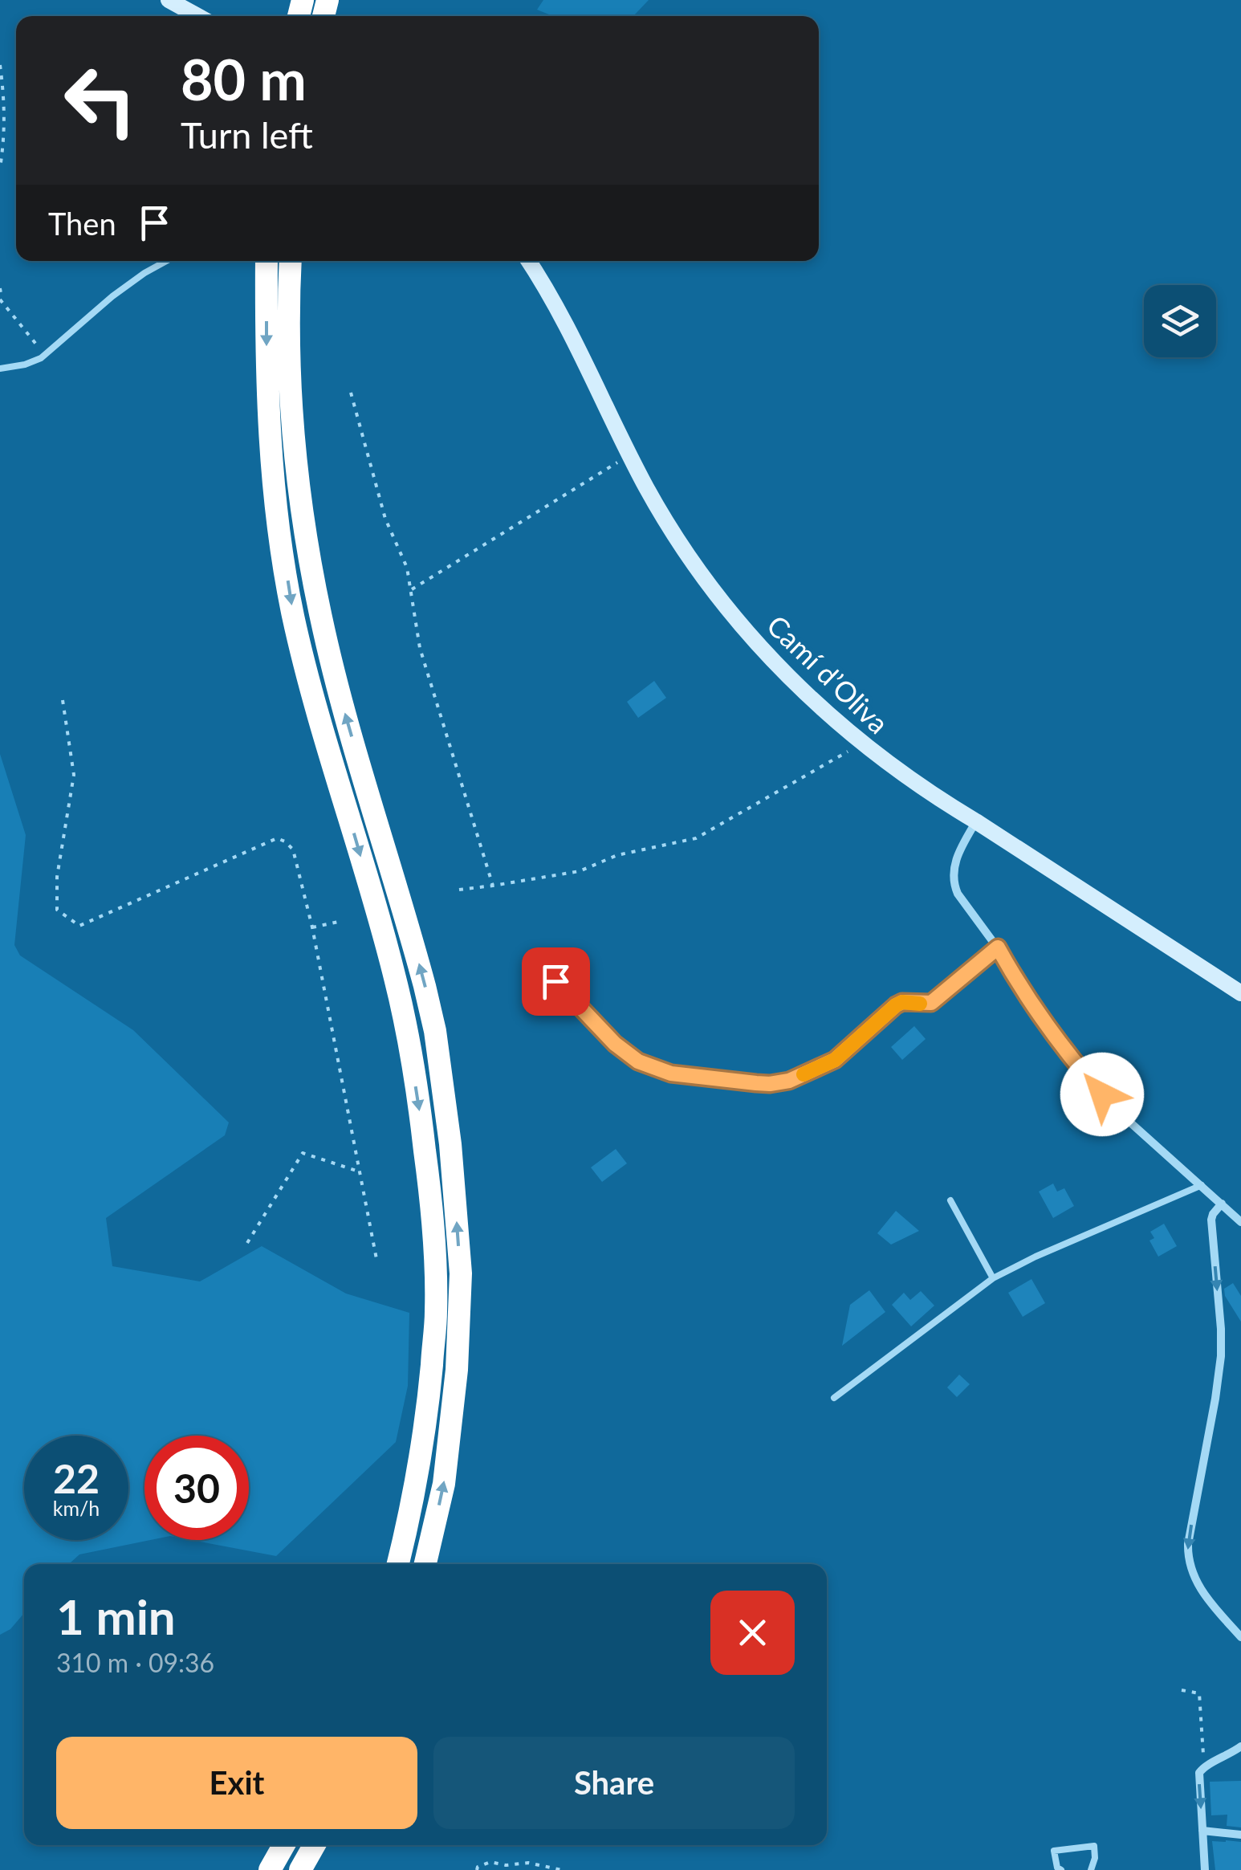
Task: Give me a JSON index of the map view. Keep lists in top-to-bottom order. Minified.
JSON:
{"streets":{"street":["Camí d’Oliva"]},"page":{"turn":["80 m","Turn left"],"then":"Then","speed":"22 km/h","limit":"30","heading":["1 min","310 m · 09:36"],"buttons":["Exit","Share"]}}
